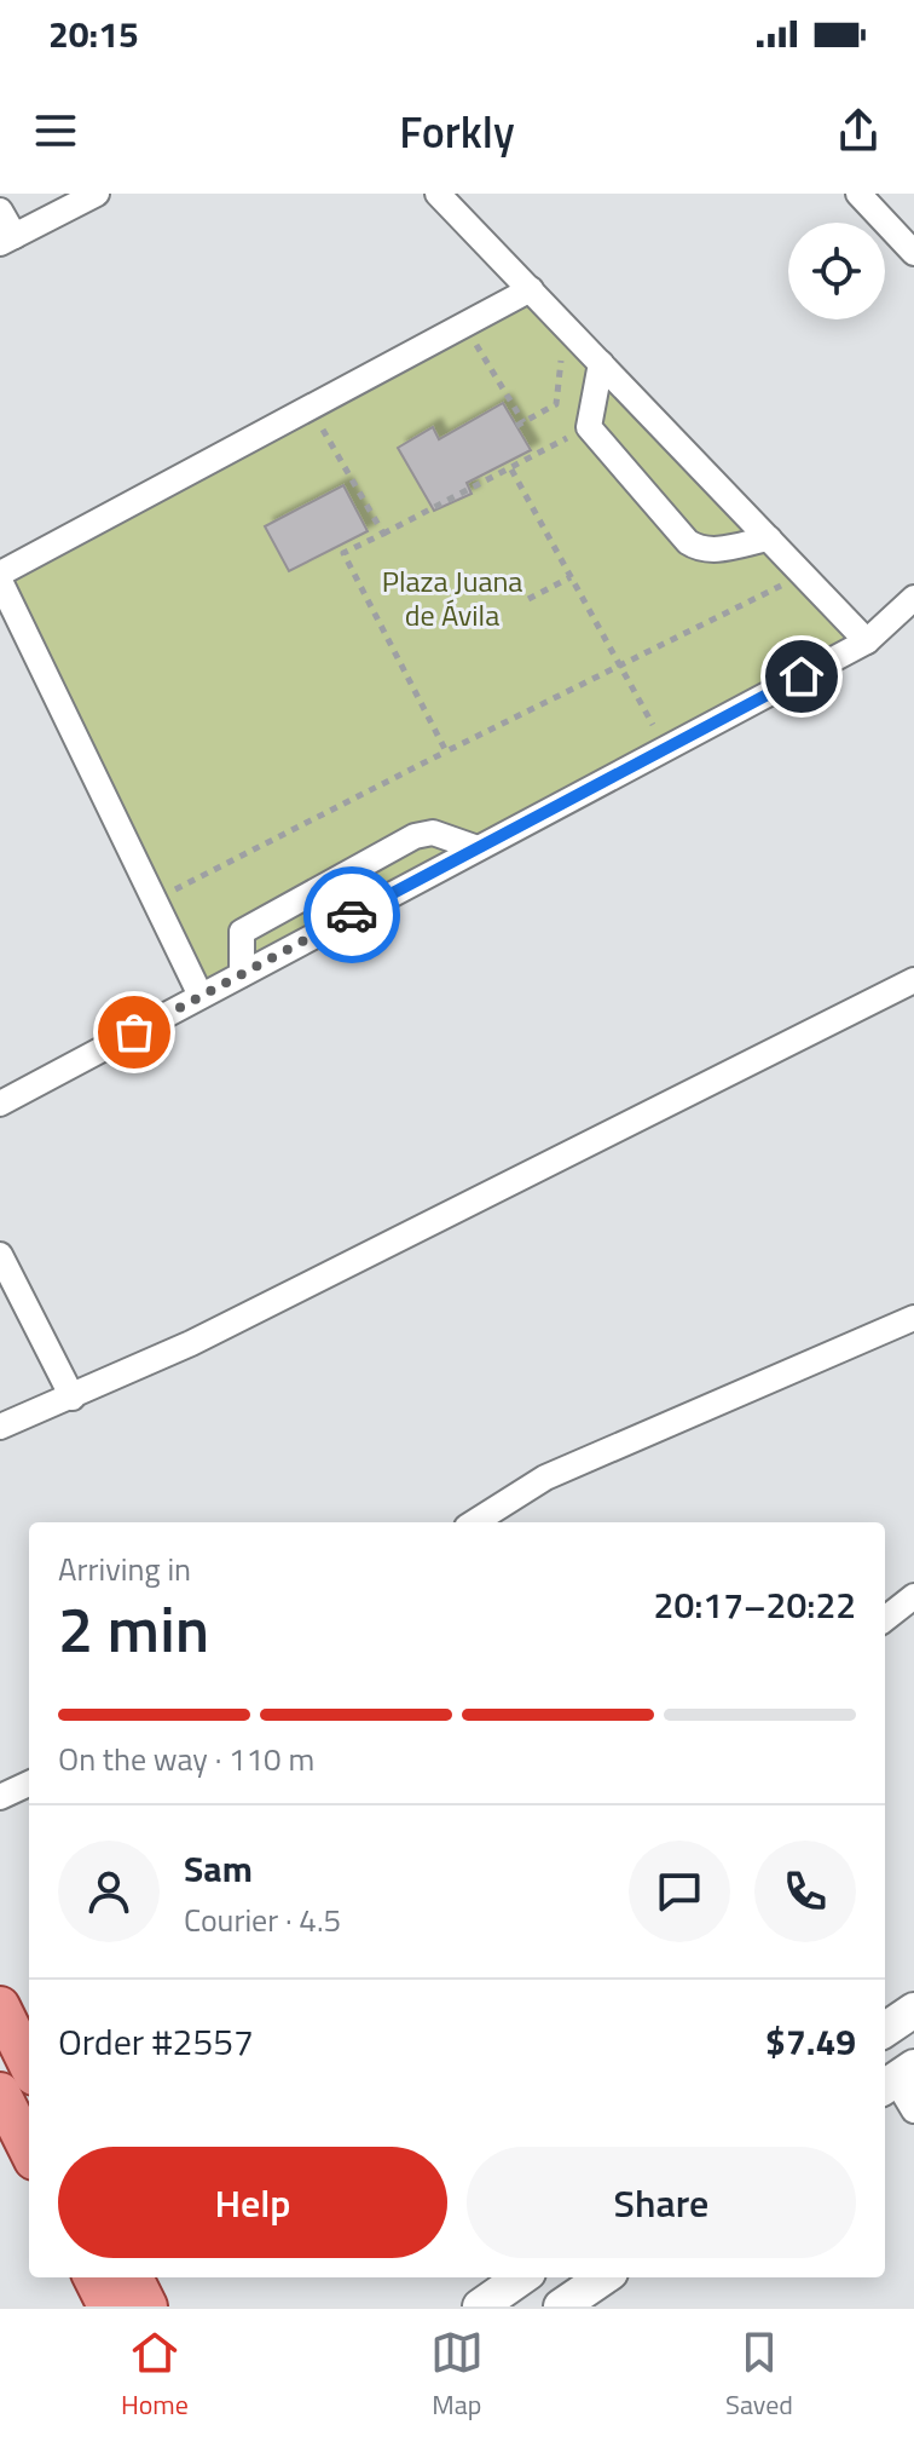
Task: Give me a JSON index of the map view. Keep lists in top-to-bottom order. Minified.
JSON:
{"parks":["Plaza Juana de Ávila"],"page":{"status":"20:15","header":"Forkly","heading":["2 min","Arriving in","20:17–20:22"],"panel":["Sam","Courier · 4.5","Order #2557","$7.49"],"bar":"On the way · 110 m","buttons":["Help","Share"],"tabs":["Home","Map","Saved"]}}
